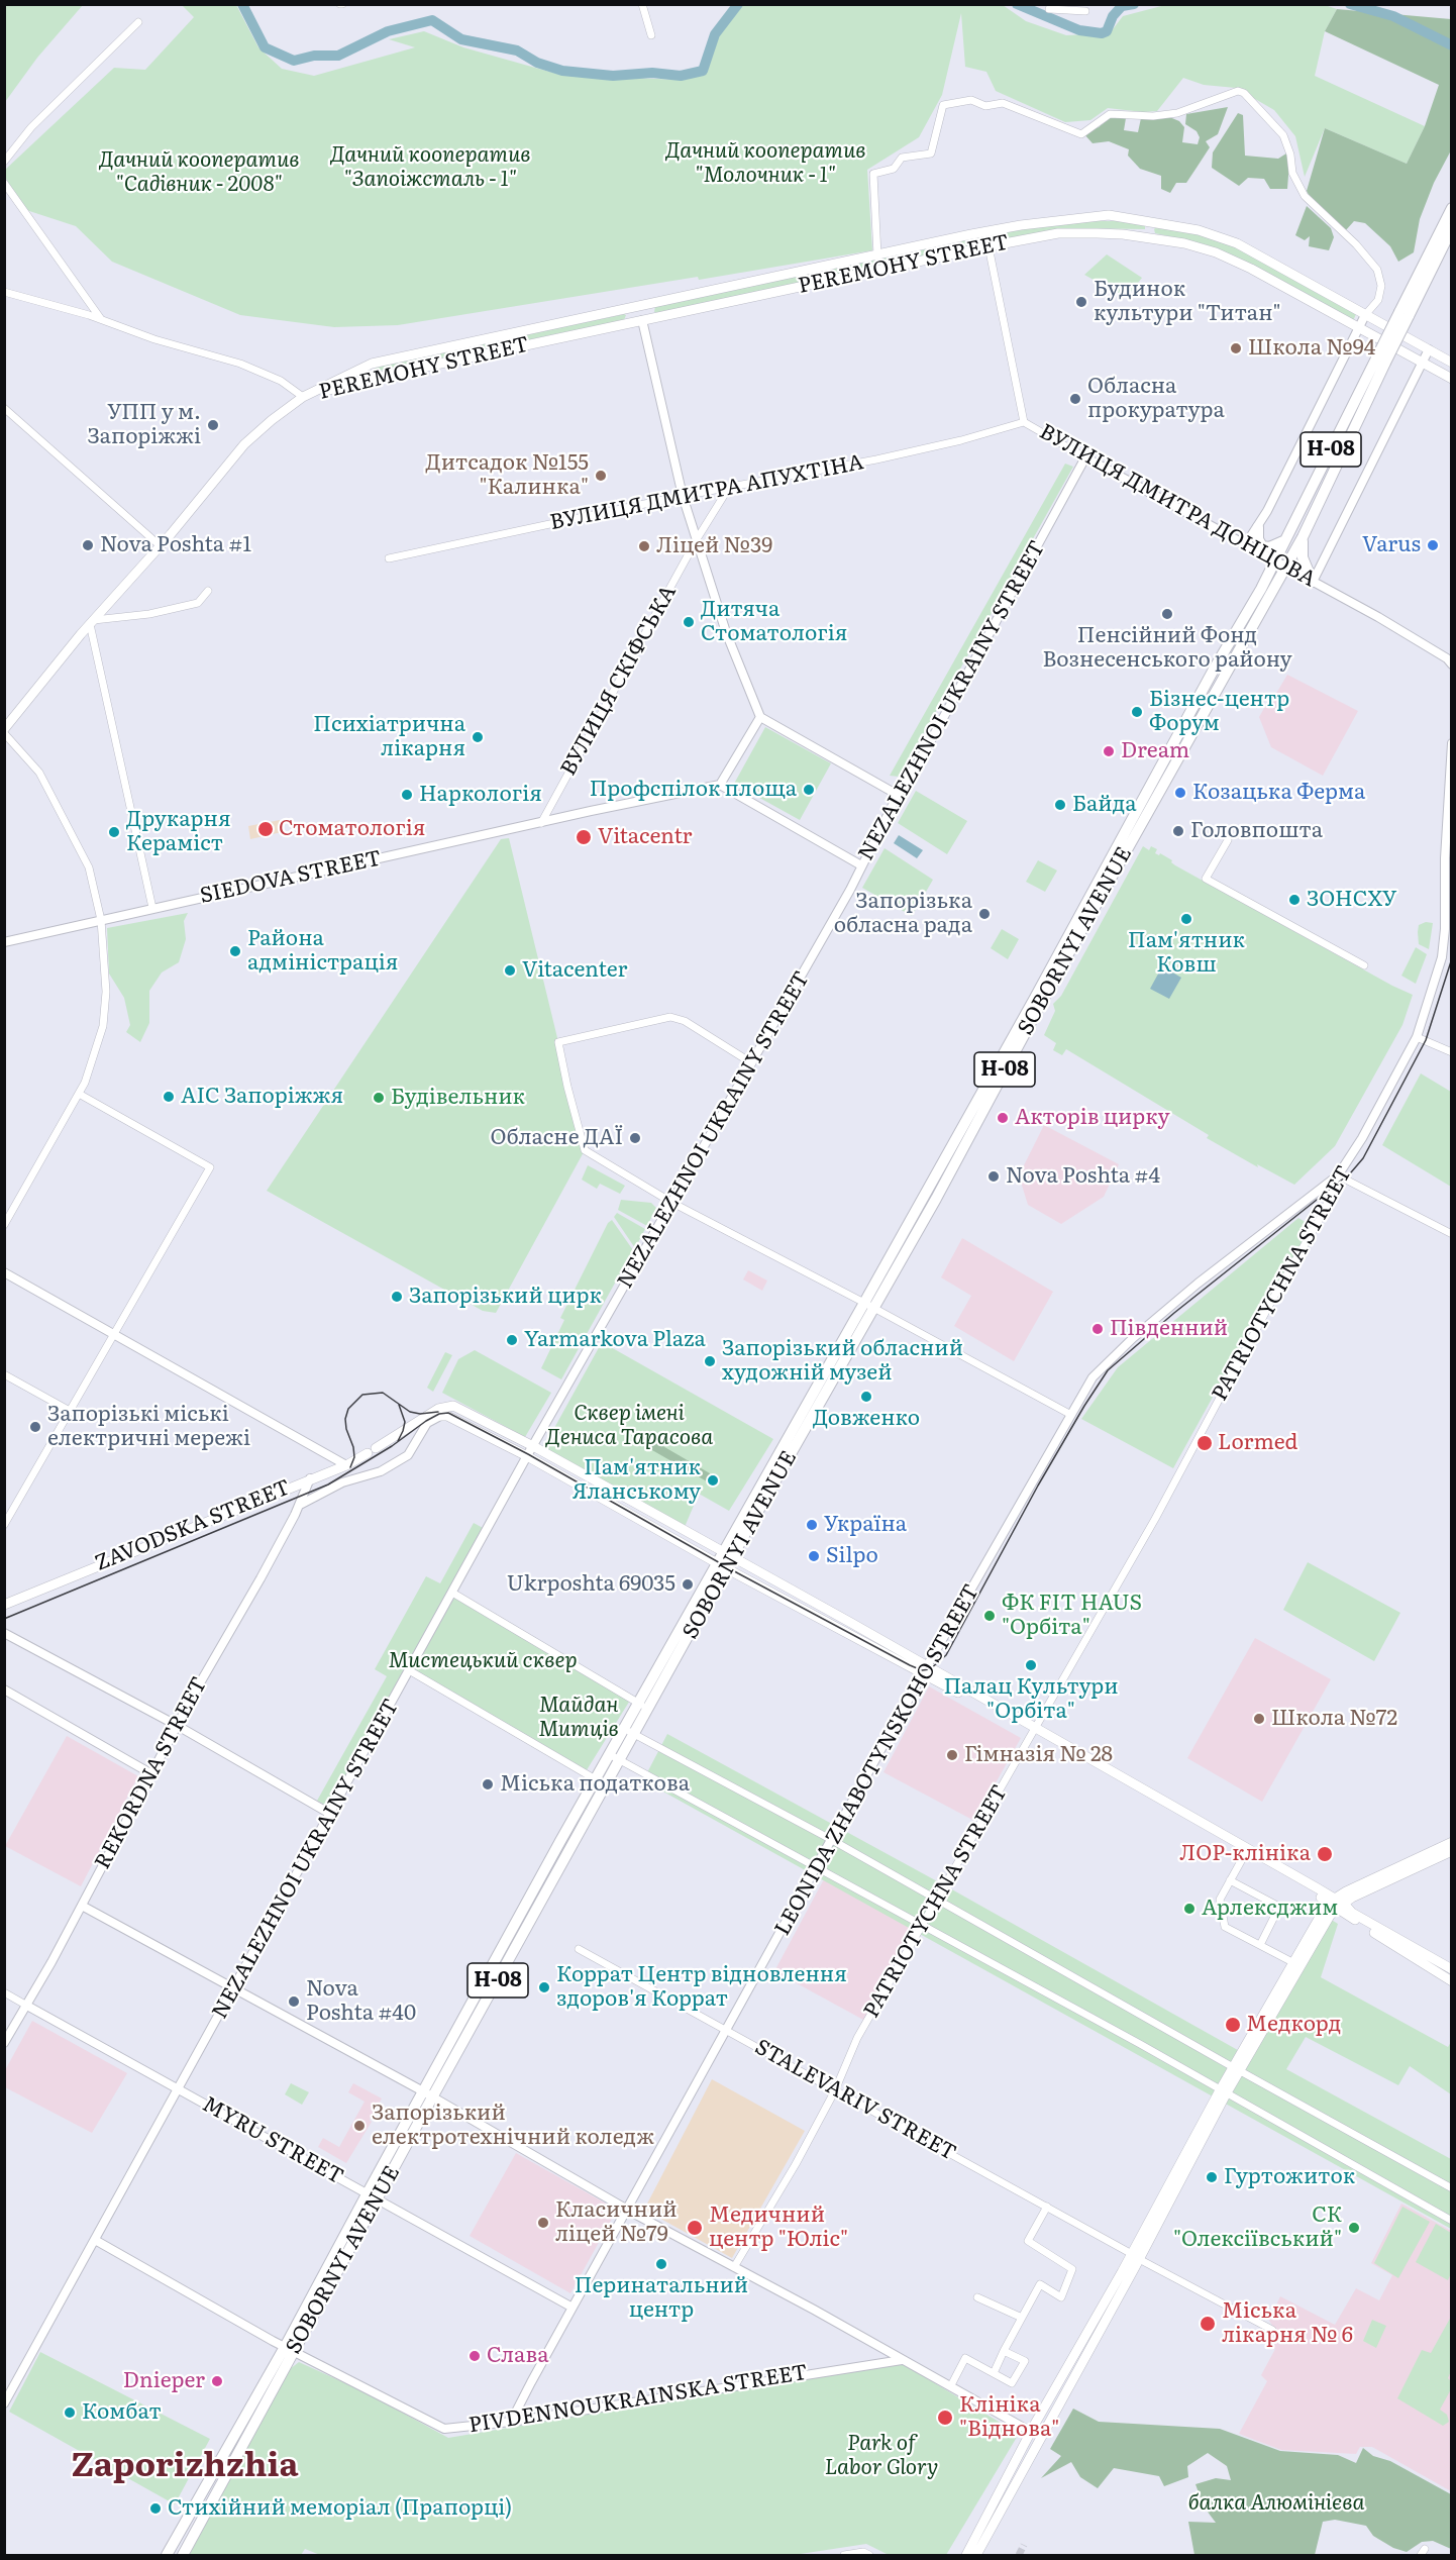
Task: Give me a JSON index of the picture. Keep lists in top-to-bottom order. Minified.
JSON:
{"streets":{"main road":["PEREMOHY STREET","Н-08","SOBORNYI AVENUE","ZAVODSKA STREET"],"street":["ВУЛИЦЯ ДМИТРА АПУХТІНА","ВУЛИЦЯ ДМИТРА ДОНЦОВА","ВУЛИЦЯ СКІФСЬКА","NEZALEZHNOI UKRAINY STREET","SIEDOVA STREET","PATRIOTYCHNA STREET","LEONIDA ZHABOTYNSKOHO STREET","REKORDNA STREET","STALEVARIV STREET","MYRU STREET","PIVDENNOUKRAINSKA STREET"]},"crossings":[["PEREMOHY STREET","ВУЛИЦЯ ДМИТРА ДОНЦОВА"],["PEREMOHY STREET","ВУЛИЦЯ СКІФСЬКА"],["Н-08","SOBORNYI AVENUE"],["ВУЛИЦЯ ДМИТРА АПУХТІНА","ВУЛИЦЯ ДМИТРА ДОНЦОВА"],["ВУЛИЦЯ ДМИТРА АПУХТІНА","ВУЛИЦЯ СКІФСЬКА"],["ВУЛИЦЯ ДМИТРА ДОНЦОВА","NEZALEZHNOI UKRAINY STREET"],["ВУЛИЦЯ ДМИТРА ДОНЦОВА","SOBORNYI AVENUE"],["ВУЛИЦЯ СКІФСЬКА","SIEDOVA STREET"],["NEZALEZHNOI UKRAINY STREET","ZAVODSKA STREET"],["NEZALEZHNOI UKRAINY STREET","MYRU STREET"],["NEZALEZHNOI UKRAINY STREET","PIVDENNOUKRAINSKA STREET"],["SOBORNYI AVENUE","MYRU STREET"],["SOBORNYI AVENUE","PIVDENNOUKRAINSKA STREET"],["PATRIOTYCHNA STREET","LEONIDA ZHABOTYNSKOHO STREET"],["PATRIOTYCHNA STREET","STALEVARIV STREET"],["ZAVODSKA STREET","REKORDNA STREET"],["LEONIDA ZHABOTYNSKOHO STREET","STALEVARIV STREET"],["LEONIDA ZHABOTYNSKOHO STREET","MYRU STREET"],["LEONIDA ZHABOTYNSKOHO STREET","PIVDENNOUKRAINSKA STREET"],["REKORDNA STREET","MYRU STREET"]],"districts":["Zaporizhzhia"],"parks":["Дачний кооператив \"Молочник - 1\"","Дачний кооператив \"Запоіжсталь - 1\"","Дачний кооператив \"Садівник - 2008\"","Сквер імені Дениса Тарасова","Мистецький сквер","Майдан Митців","Park of Labor Glory","балка Алюмінієва"],"places":["Будинок культури \"Титан\"","Школа №94","Обласна прокуратура","УПП у м. Запоріжжі","Дитсадок №155 \"Калинка\"","Nova Poshta #1","Varus","Ліцей №39","Пенсійний Фонд Вознесенського району","Дитяча Стоматологія","Бізнес-центр Форум","Психіатрична лікарня","Dream","Профспілок площа","Козацька Ферма","Наркологія","Байда","Стоматологія","Головпошта","Друкарня Кераміст","Vitacentr","ЗОНСХУ","Запорізька обласна рада","Пам'ятник Ковш","Района адміністрація","Vitacenter","АІС Запоріжжя","Будівельник","Акторів цирку","Обласне ДАЇ","Nova Poshta #4","Запорізький цирк","Південний","Yarmarkova Plaza","Запорізький обласний художній музей","Довженко","Запорізькі міські електричні мережі","Lormed","Пам'ятник Яланському","Україна","Silpo","Ukrposhta 69035","ФК FIT HAUS \"Орбіта\"","Палац Культури \"Орбіта\"","Школа №72","Гімназія № 28","Міська податкова","ЛОР-клініка","Арлексджим","Коррат Центр відновлення здоров'я Коррат","Nova Poshta #40","Медкорд","Запорізький електротехнічний коледж","Гуртожиток","Класичний ліцей №79","Медичний центр \"Юліс\"","СК \"Олексіївський\"","Перинатальний центр","Мiська лiкарня № 6","Слава","Dnieper","Комбат","Клініка \"Віднова\"","Стихійний меморіал (Прапорці)"]}
